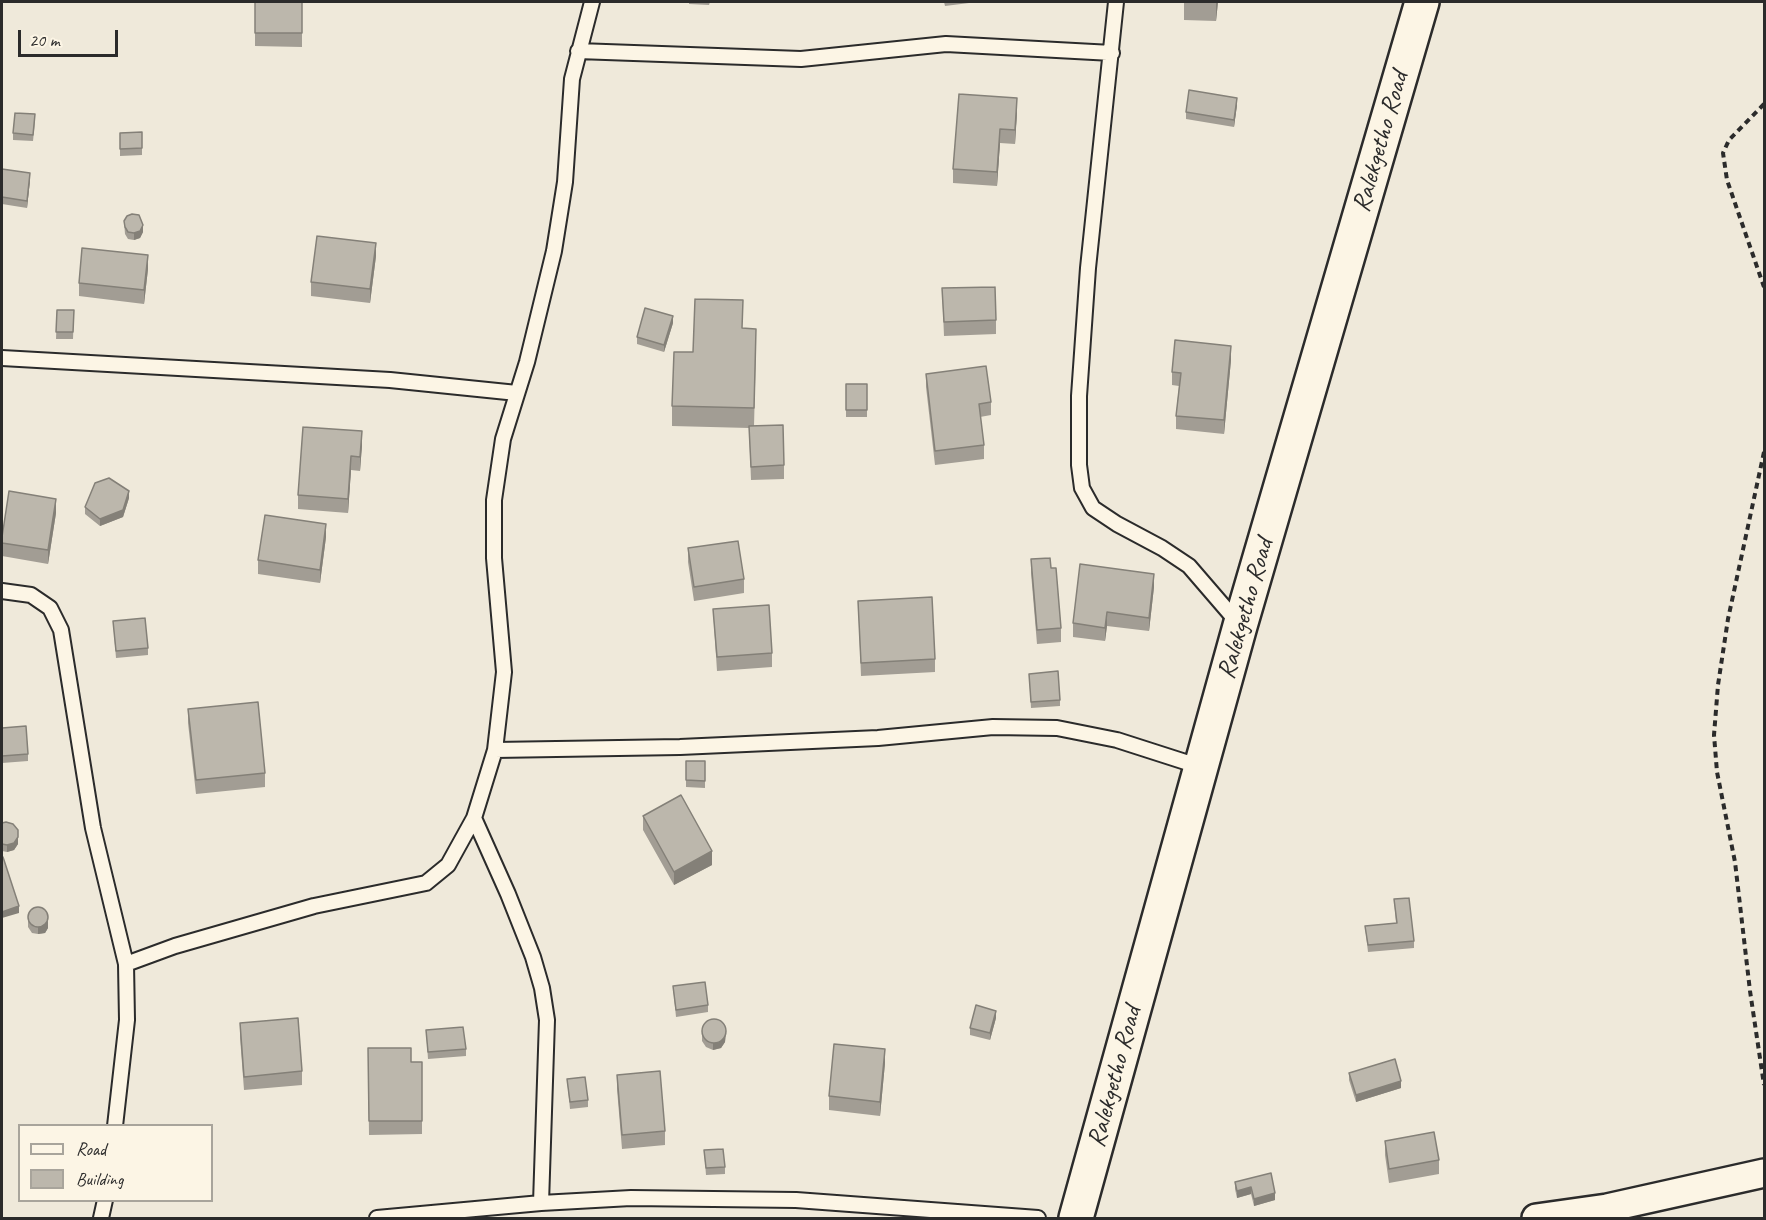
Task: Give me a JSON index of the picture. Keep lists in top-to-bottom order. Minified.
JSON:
{"streets":{"main road":["Ralekgetho Road"]},"legend":["Road","Building"],"scale_bar":"20 m"}
